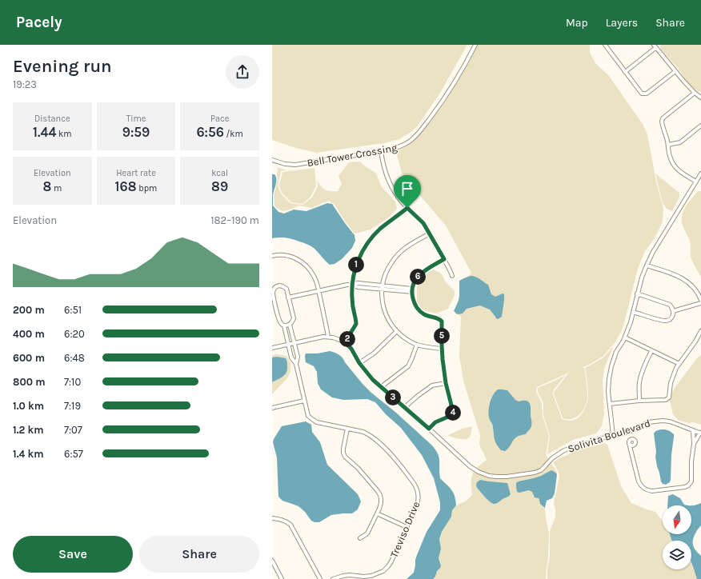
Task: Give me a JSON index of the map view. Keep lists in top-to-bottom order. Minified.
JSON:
{"streets":{"street":["Bell Tower Crossing","Solivita Boulevard","Treviso Drive"]},"north":"bottom","page":{"header":"Pacely","nav":["Map","Layers","Share"],"heading":["Evening run","19:23"],"stats":[["Distance","1.44 km"],["Time","9:59"],["Pace","6:56 /km"],["Elevation","8 m"],["Heart rate","168 bpm"],["kcal","89"]],"chart":["Elevation","182–190 m"],"pins":["1","6","5","2","3","4"],"list":[{"name":"200 m","note":"6:51"},{"name":"400 m","note":"6:20"},{"name":"600 m","note":"6:48"},{"name":"800 m","note":"7:10"},{"name":"1.0 km","note":"7:19"},{"name":"1.2 km","note":"7:07"},{"name":"1.4 km","note":"6:57"}],"buttons":["Save","Share"]}}
